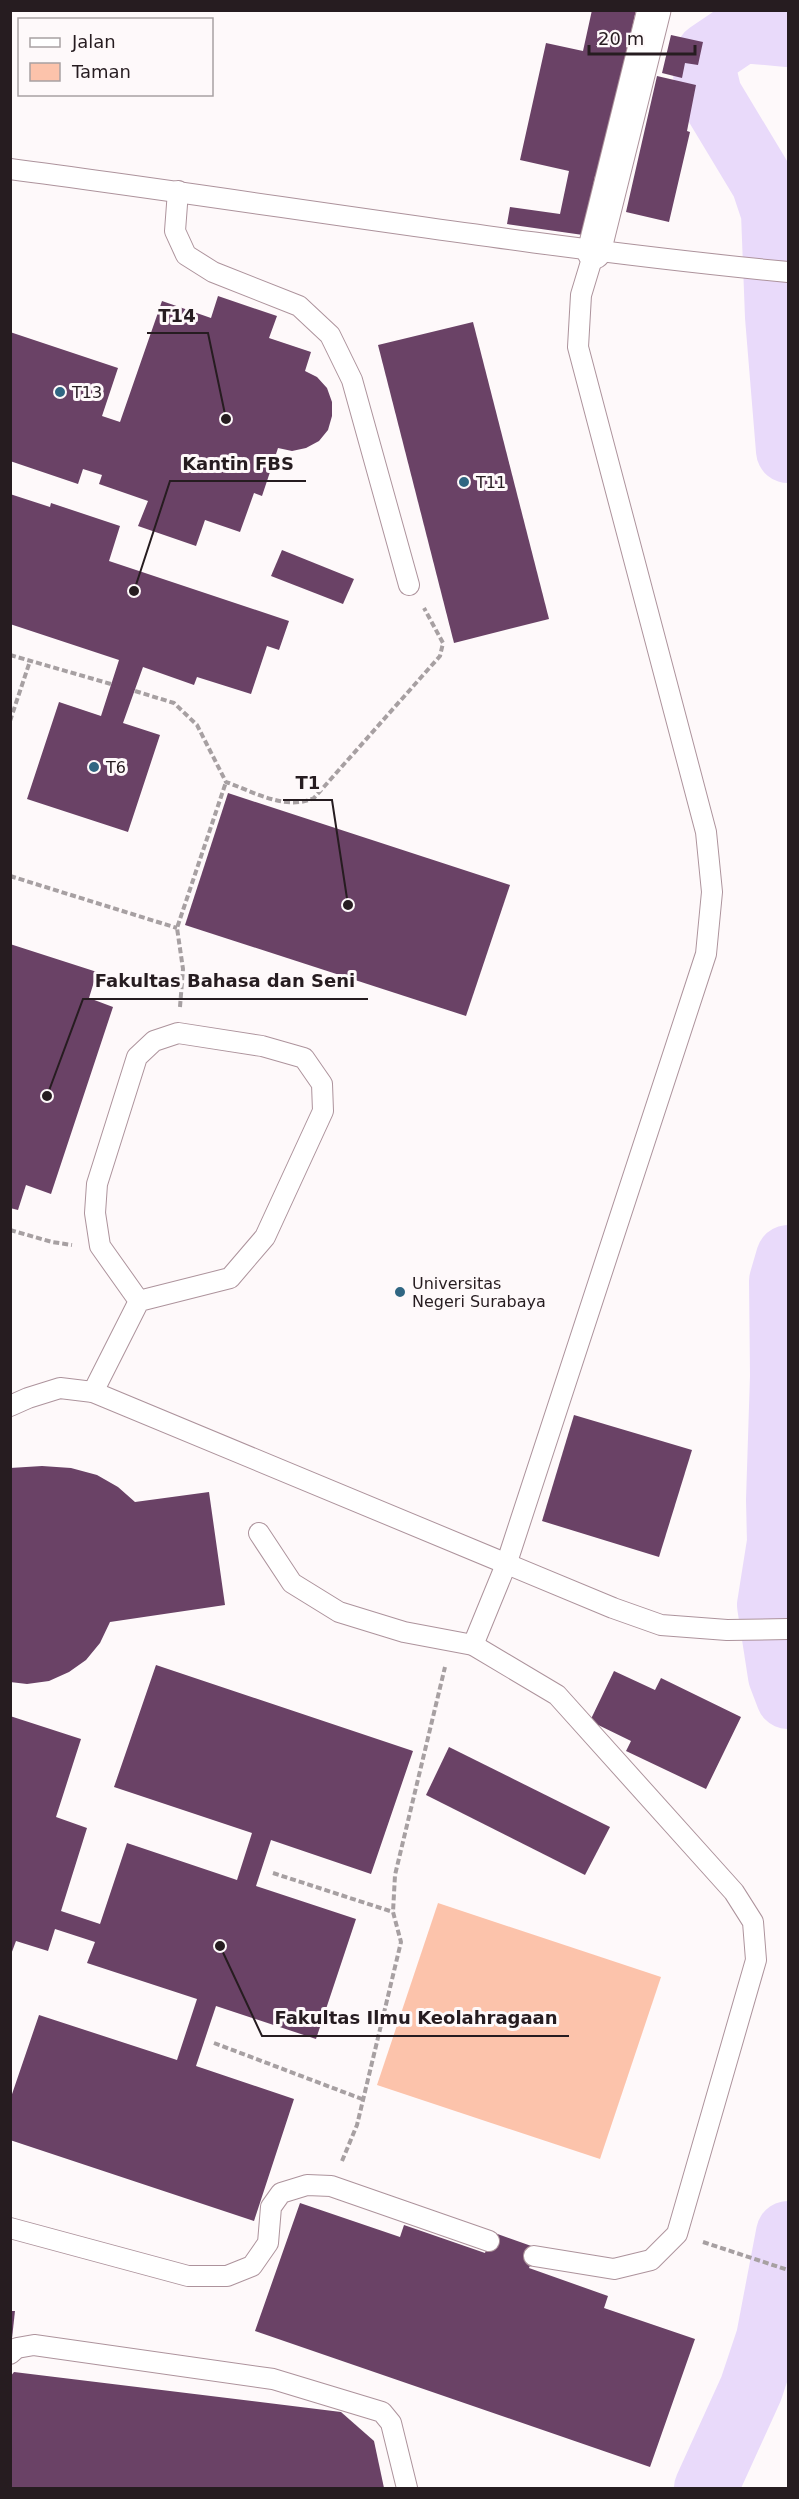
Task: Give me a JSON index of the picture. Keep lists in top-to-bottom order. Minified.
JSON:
{"places":["T13","T14","T11","Kantin FBS","T6","T1","Fakultas Bahasa dan Seni","Universitas Negeri Surabaya","Fakultas Ilmu Keolahragaan"],"legend":["Jalan","Taman"],"scale_bar":"20 m"}
